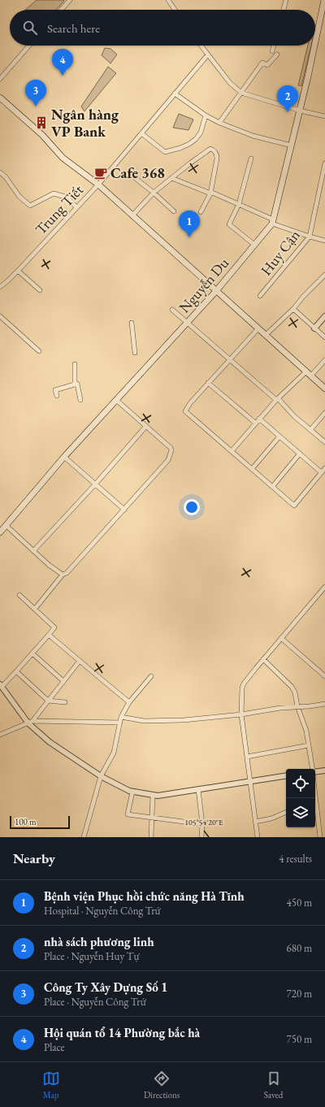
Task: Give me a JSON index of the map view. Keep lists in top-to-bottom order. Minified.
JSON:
{"streets":{"main road":["Nguyễn Du"],"street":["Trung Tiết","Huy Cận"]},"places":{"building":["Ngân hàng VP Bank"],"cafe":["Cafe 368"]},"scale_bar":"100 m","page":{"search":"Search here","pins":["4","3","2","1"],"scale":"100 m","heading":["Nearby","4 results"],"list":[{"mark":"1","name":"Bệnh viện Phục hồi chức năng Hà Tĩnh","note":"Hospital · Nguyễn Công Trứ","value":"450 m"},{"mark":"2","name":"nhà sách phương linh","note":"Place · Nguyễn Huy Tự","value":"680 m"},{"mark":"3","name":"Công Ty Xây Dựng Số 1","note":"Place · Nguyễn Công Trứ","value":"720 m"},{"mark":"4","name":"Hội quán tổ 14 Phường bắc hà","note":"Place","value":"750 m"}],"nav":["Map","Directions","Saved"]},"coordinates":["105°54'20\"E"]}
